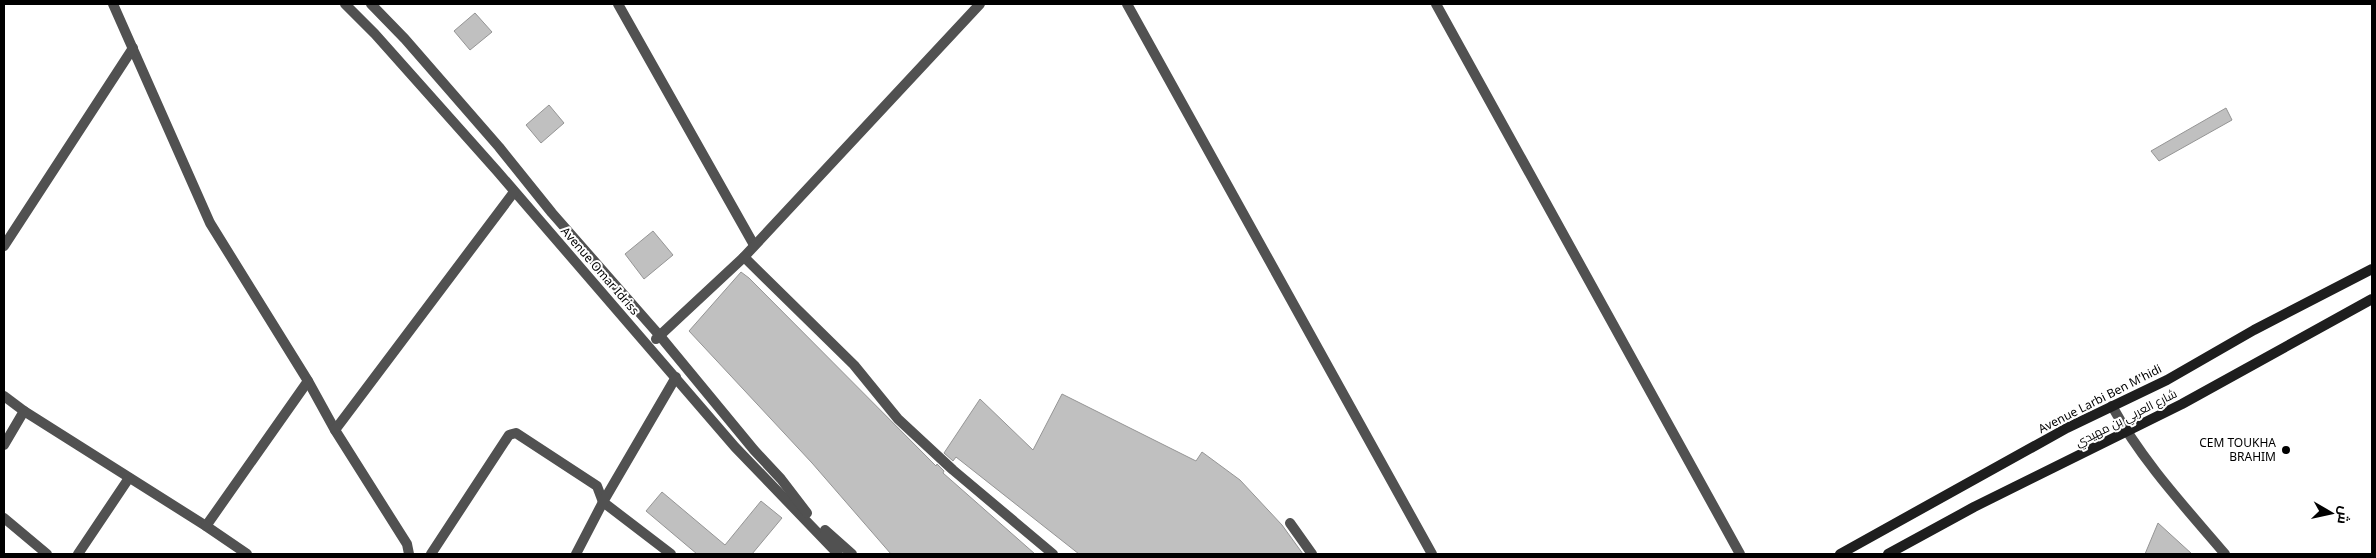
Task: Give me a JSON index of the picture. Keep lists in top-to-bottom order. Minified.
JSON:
{"streets":{"main road":["Avenue Larbi Ben M'hidi","شارع العربي بن مهيدي"],"street":["Avenue Omar Idriss"]},"places":["CEM TOUKHA BRAHIM"],"north":"right"}
